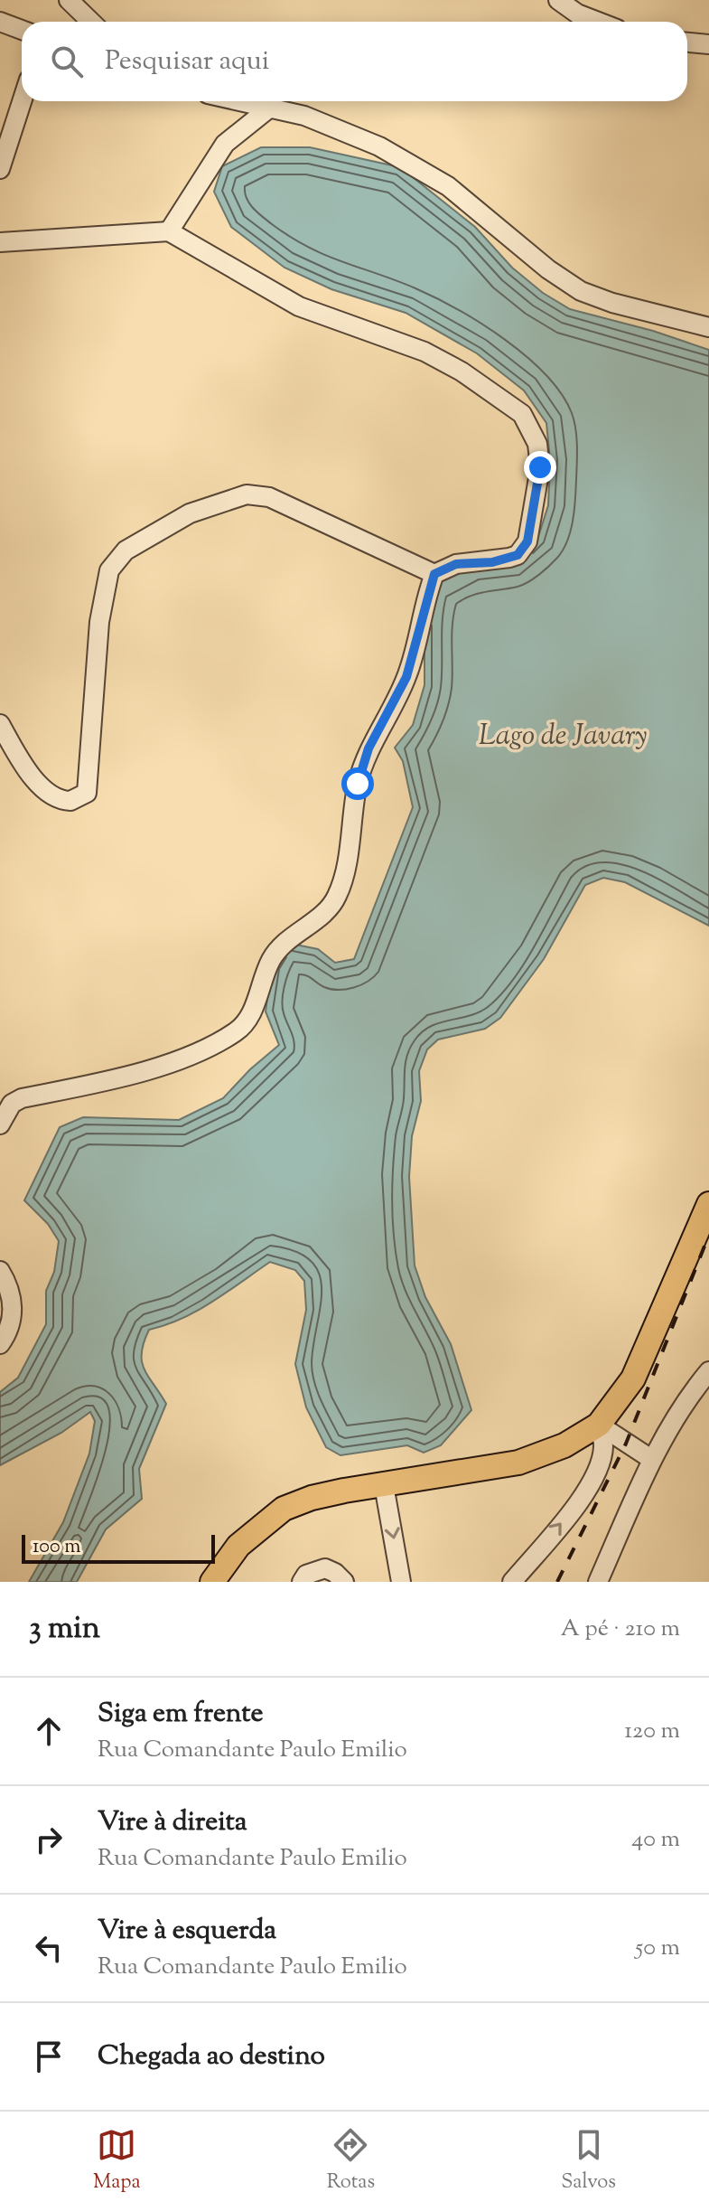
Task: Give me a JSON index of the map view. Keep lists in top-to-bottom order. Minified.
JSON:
{"water":["Lago de Javary"],"scale_bar":"100 m","page":{"search":"Pesquisar aqui","scale":"100 m","heading":["3 min","A pé · 210 m"],"list":[["Siga em frente","Rua Comandante Paulo Emilio","120 m"],["Vire à direita","Rua Comandante Paulo Emilio","40 m"],["Vire à esquerda","Rua Comandante Paulo Emilio","50 m"],"Chegada ao destino"],"nav":["Mapa","Rotas","Salvos"]}}
